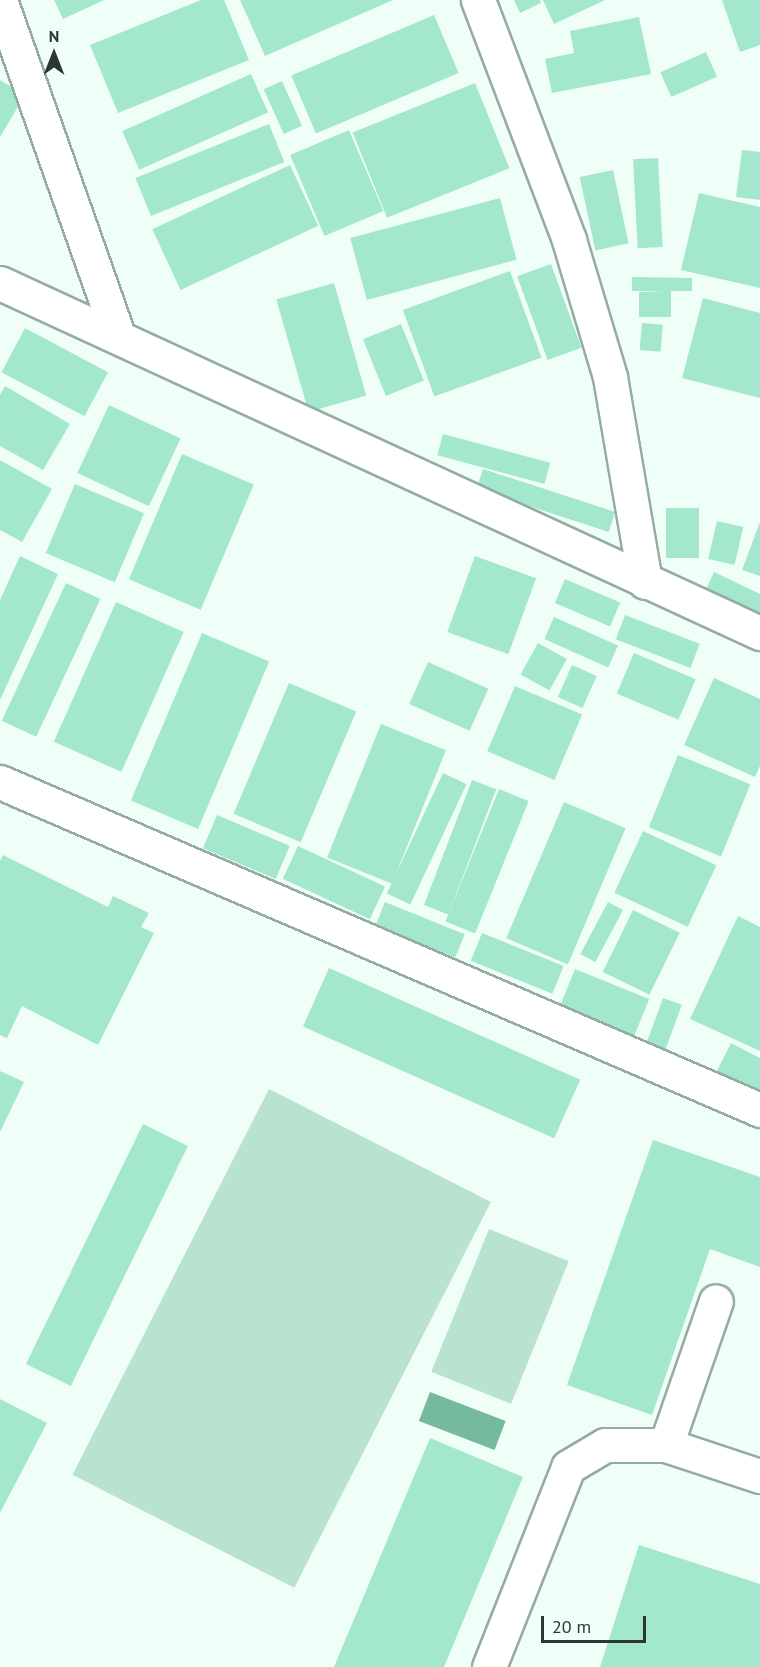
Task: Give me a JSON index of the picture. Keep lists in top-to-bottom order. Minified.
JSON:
{"scale_bar":"20 m","north":"top"}
